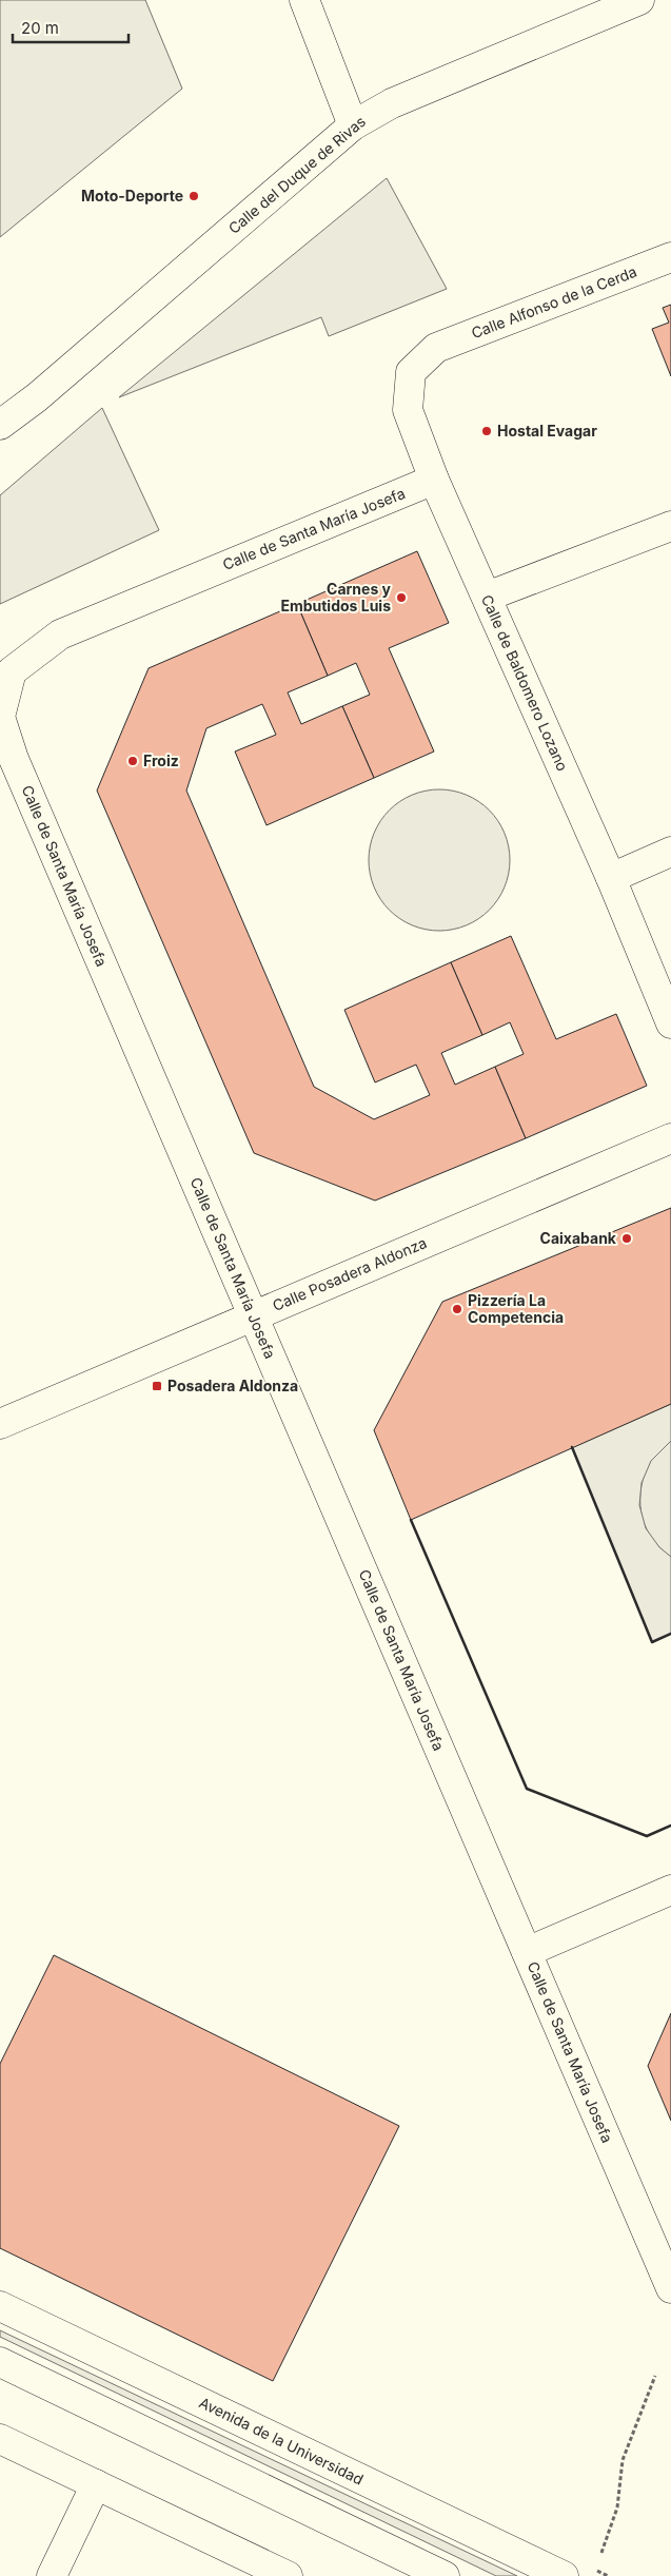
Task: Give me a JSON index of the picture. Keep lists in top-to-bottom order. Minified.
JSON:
{"streets":{"street":["Calle del Duque de Rivas","Calle Alfonso de la Cerda","Calle de Santa María Josefa","Calle de Baldomero Lozano","Calle Posadera Aldonza","Avenida de la Universidad"]},"crossings":[["Calle Alfonso de la Cerda","Calle de Baldomero Lozano"],["Calle de Santa María Josefa","Calle de Baldomero Lozano"],["Calle de Santa María Josefa","Calle Posadera Aldonza"]],"places":{"other":["Moto-Deporte","Hostal Evagar","Carnes y Embutidos Luis","Froiz","Caixabank","Pizzería La Competencia"],"transit":["Posadera Aldonza"]},"scale_bar":"20 m"}
